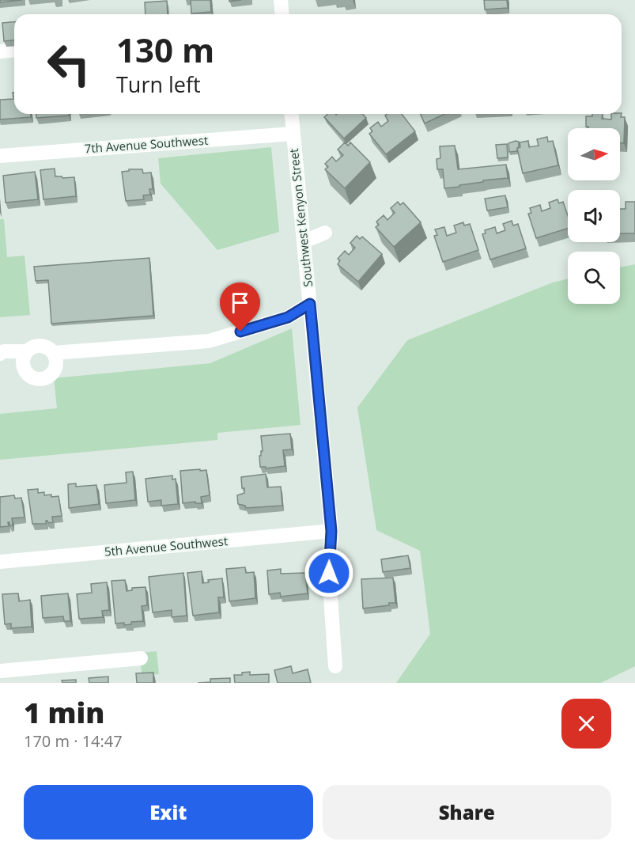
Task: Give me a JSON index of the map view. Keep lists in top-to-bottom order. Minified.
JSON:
{"streets":{"street":["7th Avenue Southwest","Southwest Kenyon Street","5th Avenue Southwest"]},"crossings":[["7th Avenue Southwest","Southwest Kenyon Street"],["Southwest Kenyon Street","5th Avenue Southwest"]],"north":"right","page":{"turn":["130 m","Turn left"],"heading":["1 min","170 m · 14:47"],"buttons":["Exit","Share"]}}
